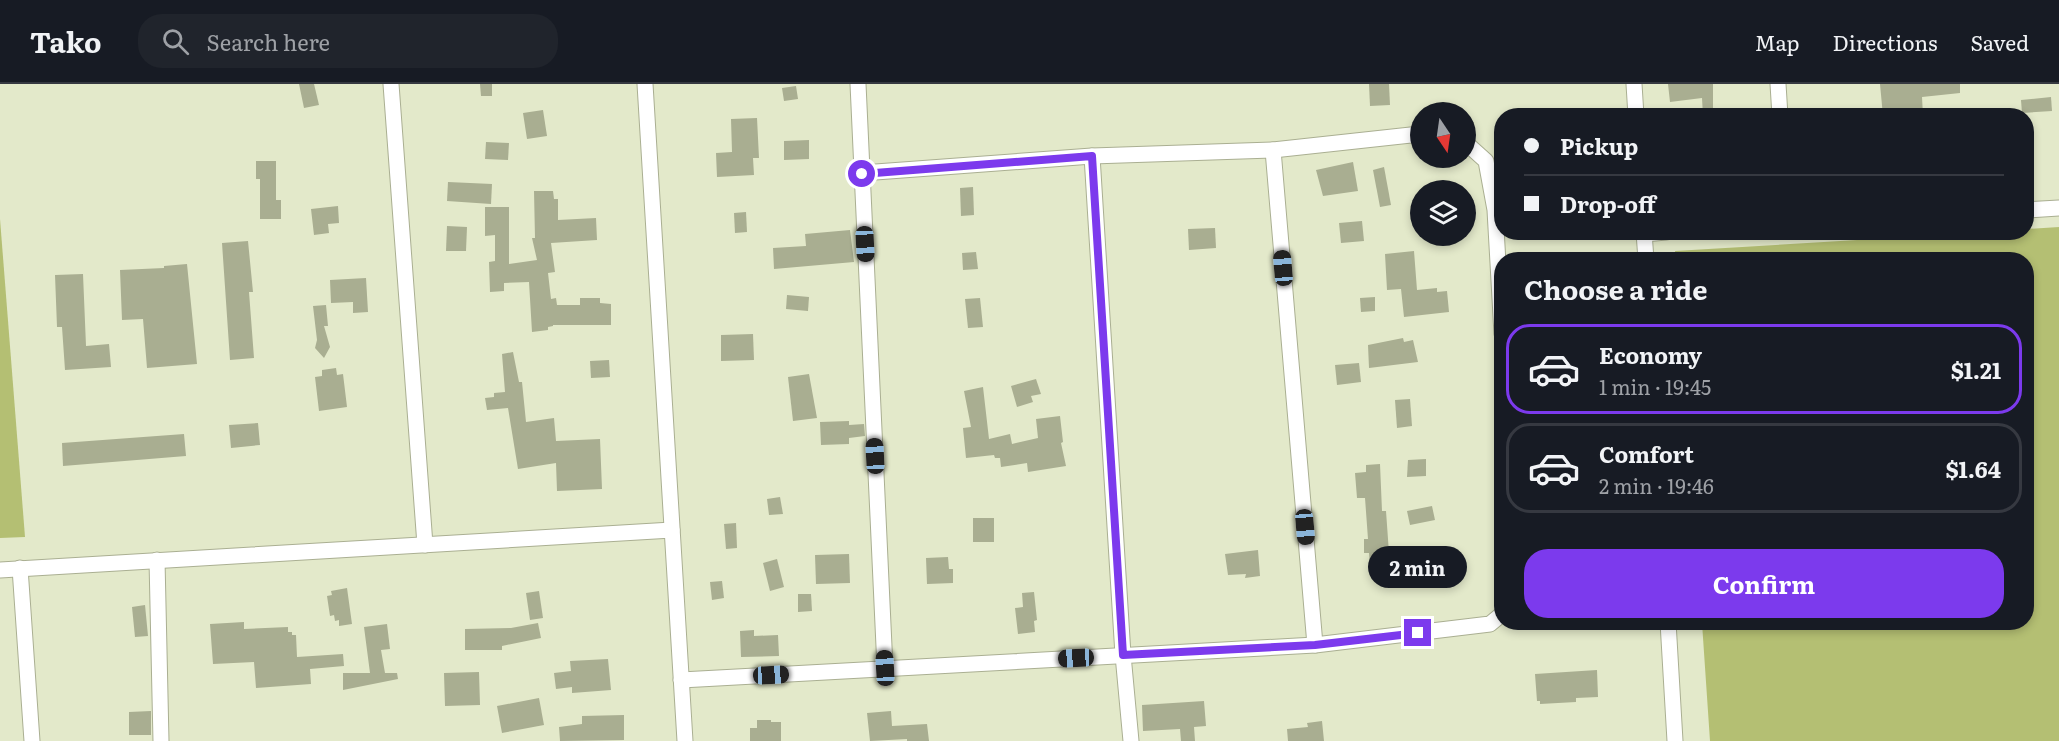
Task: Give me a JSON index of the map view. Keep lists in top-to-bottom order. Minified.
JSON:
{"north":"bottom","page":{"header":"Tako","search":"Search here","nav":["Map","Directions","Saved"],"banner":["Pickup","Drop-off"],"heading":"Choose a ride","list":[{"name":"Economy","note":"1 min · 19:45","value":"$1.21"},{"name":"Comfort","note":"2 min · 19:46","value":"$1.64"}],"buttons":"Confirm","bubble":"2 min"}}
